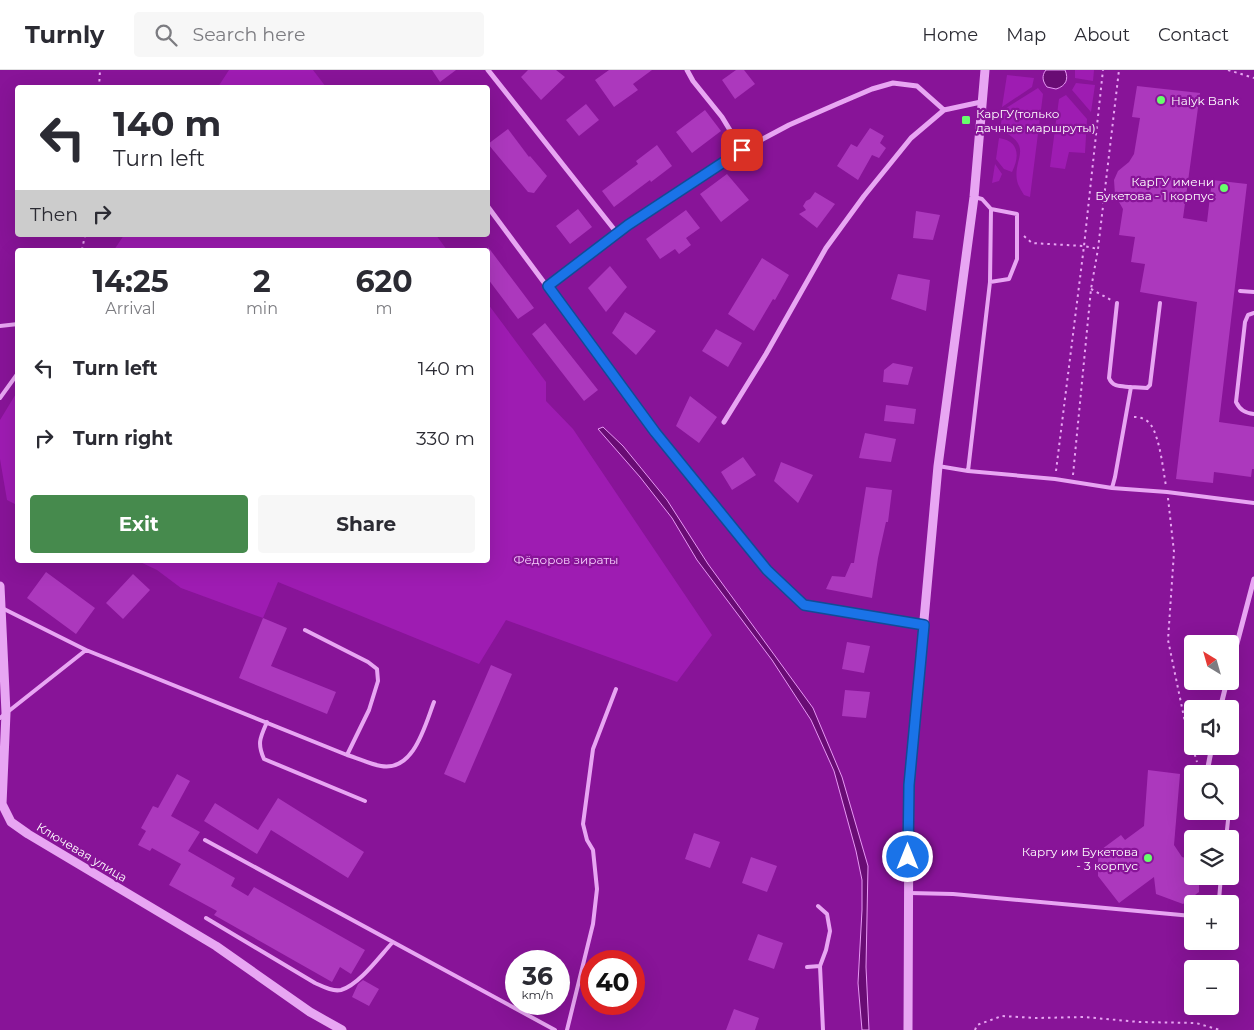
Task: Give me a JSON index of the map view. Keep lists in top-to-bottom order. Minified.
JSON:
{"streets":{"street":["Ключевая улица"]},"parks":["Фёдоров зираты"],"places":{"other":["Halyk Bank","КарГУ имени Букетова - 1 корпус","Каргу им Букетова - 3 корпус"],"transit":["КарГУ(только дачные маршруты)"]},"north":"top left","page":{"header":"Turnly","search":"Search here","nav":["Home","Map","About","Contact"],"turn":["140 m","Turn left"],"then":"Then","eta":["14:25","Arrival","2","min","620","m"],"list":[{"name":"Turn left","value":"140 m"},{"name":"Turn right","value":"330 m"}],"buttons":["Exit","Share"],"map_buttons":["+","−"],"speed":"36 km/h","limit":"40"}}
